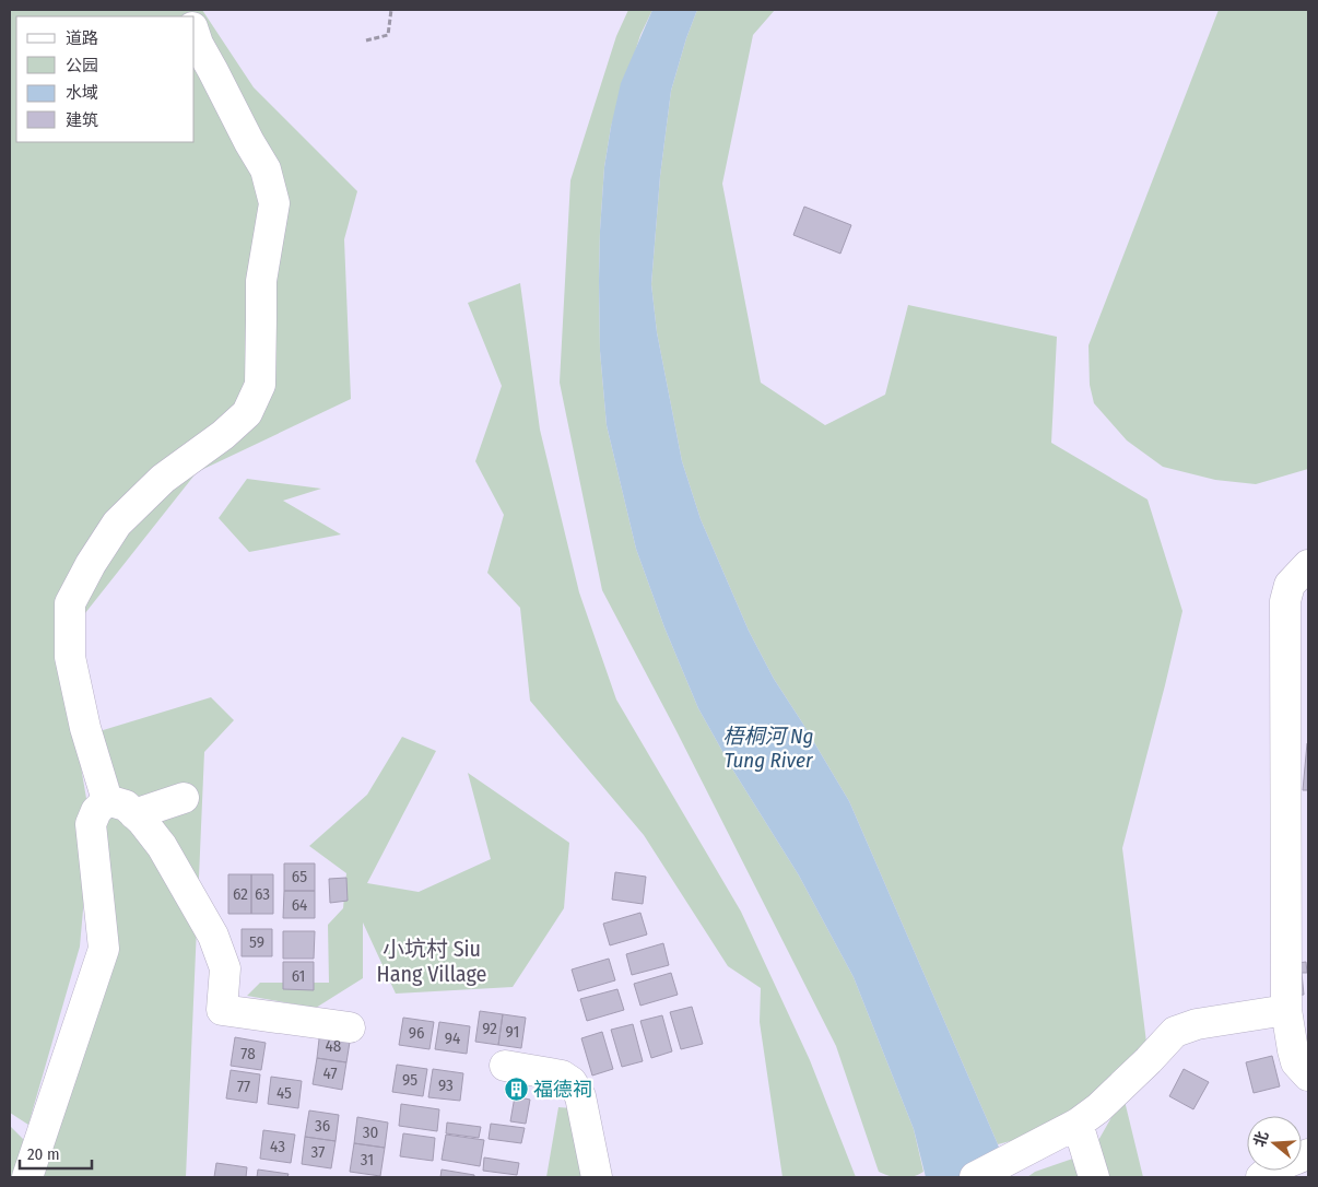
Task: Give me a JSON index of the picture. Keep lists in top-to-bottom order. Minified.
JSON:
{"districts":["小坑村 Siu Hang Village"],"water":["梧桐河 Ng Tung River"],"places":{"building":["福德祠"]},"house_numbers":["65","62","63","64","59","61","92","91","96","94","48","78","47","95","93","77","45","36","30","43","37","31"],"legend":["道路","公园","水域","建筑"],"scale_bar":"20 m","north":"left"}
